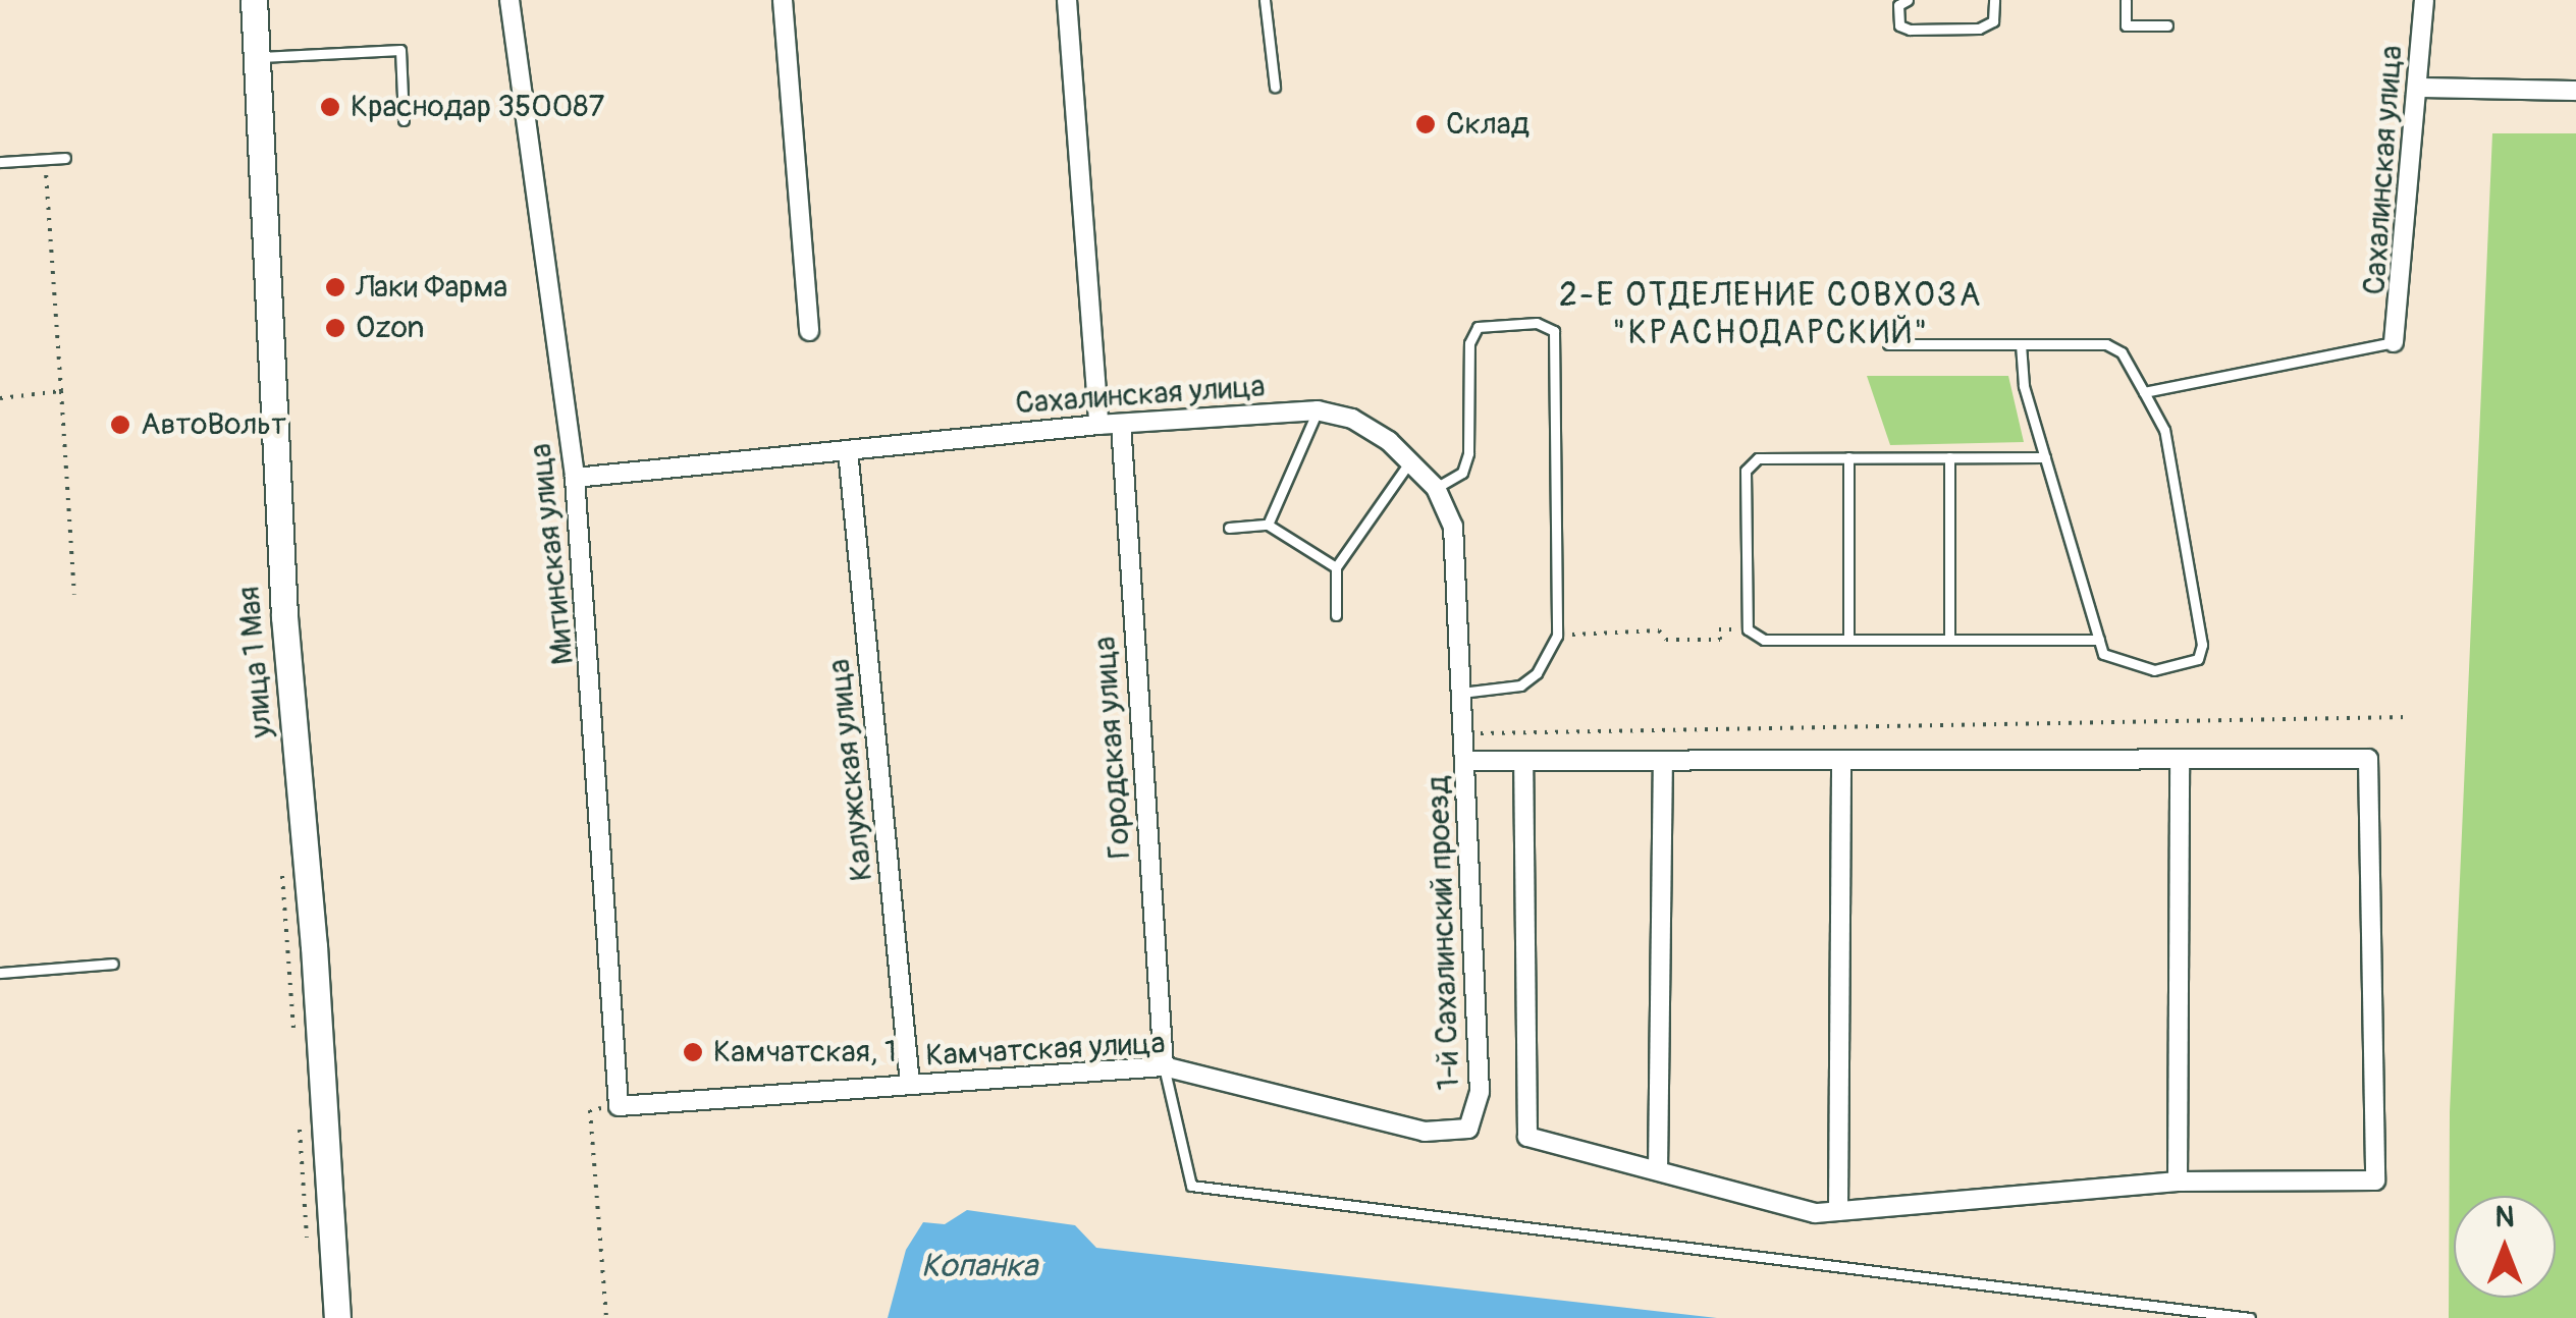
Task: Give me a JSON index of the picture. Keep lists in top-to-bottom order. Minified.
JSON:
{"streets":{"street":["Сахалинская улица","Митинская улица","улица 1 Мая","Городская улица","Калужская улица","1-й Сахалинский проезд","Камчатская улица"]},"crossings":[["Сахалинская улица","Митинская улица"],["Сахалинская улица","Городская улица"],["Сахалинская улица","Калужская улица"],["Сахалинская улица","1-й Сахалинский проезд"],["Митинская улица","Камчатская улица"],["Городская улица","Камчатская улица"],["Калужская улица","Камчатская улица"],["1-й Сахалинский проезд","Камчатская улица"]],"districts":["2-Е ОТДЕЛЕНИЕ СОВХОЗА \"КРАСНОДАРСКИЙ\""],"water":["Копанка"],"places":["Краснодар 350087","Склад","Лаки Фарма","Ozon","АвтоВольт","Камчатская, 1"],"north":"top"}
